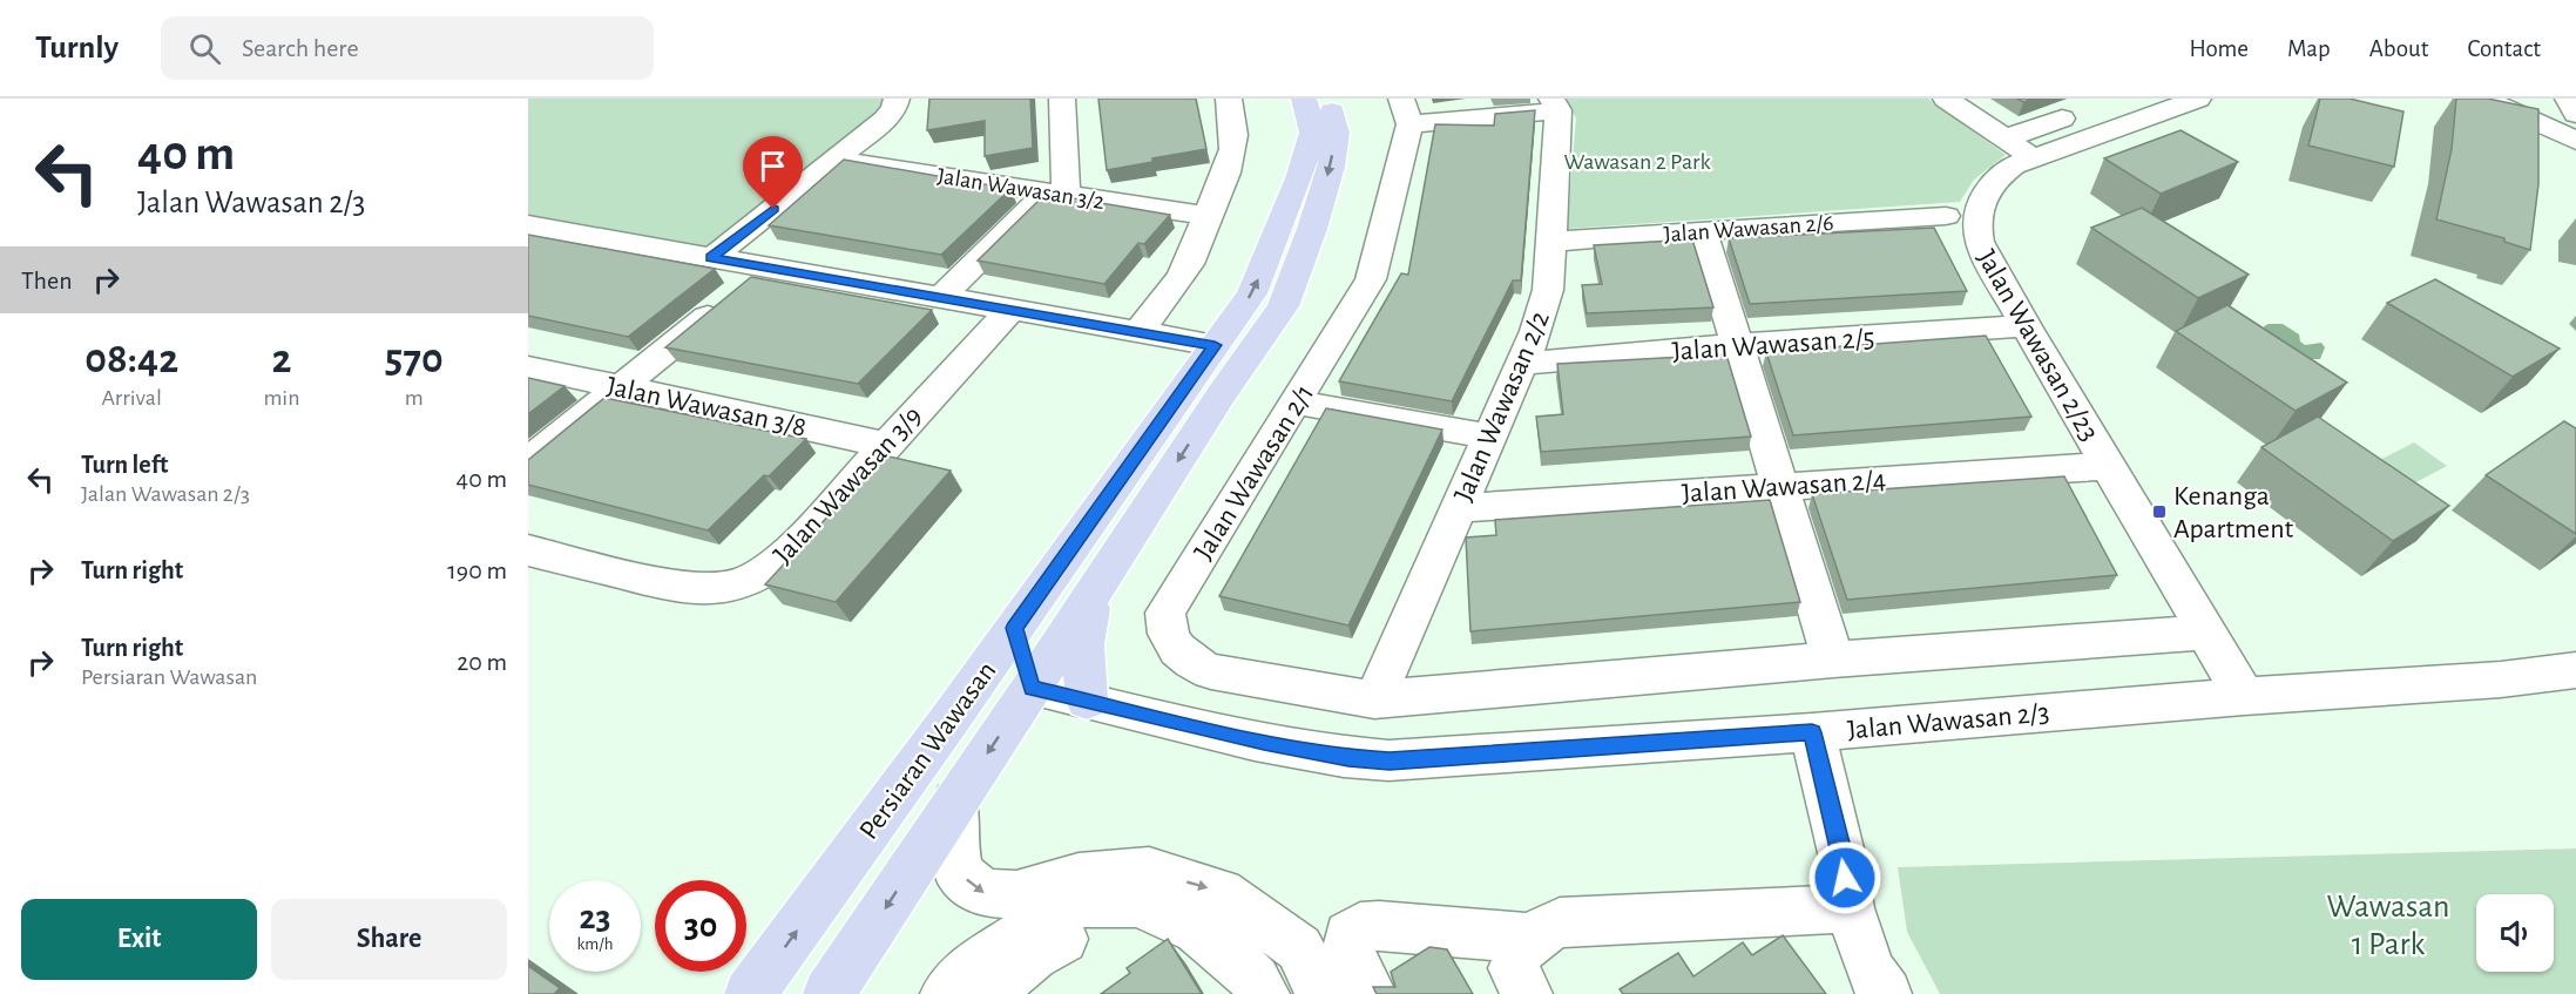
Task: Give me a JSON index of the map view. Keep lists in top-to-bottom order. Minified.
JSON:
{"streets":{"main road":["Persiaran Wawasan"],"street":["Jalan Wawasan 3/2","Jalan Wawasan 2/6","Jalan Wawasan 2/5","Jalan Wawasan 2/23","Jalan Wawasan 3/8","Jalan Wawasan 2/2","Jalan Wawasan 2/1","Jalan Wawasan 3/9","Jalan Wawasan 2/4","Jalan Wawasan 2/3"]},"crossings":[["Jalan Wawasan 2/6","Jalan Wawasan 2/2"],["Jalan Wawasan 2/5","Jalan Wawasan 2/23"],["Jalan Wawasan 2/5","Jalan Wawasan 2/2"],["Jalan Wawasan 2/23","Jalan Wawasan 2/4"],["Jalan Wawasan 2/23","Jalan Wawasan 2/3"],["Jalan Wawasan 3/8","Jalan Wawasan 3/9"],["Jalan Wawasan 2/2","Jalan Wawasan 2/1"],["Jalan Wawasan 2/2","Jalan Wawasan 2/4"],["Jalan Wawasan 2/3","Persiaran Wawasan"]],"parks":["Wawasan 2 Park","Wawasan 1 Park"],"places":{"transit":["Kenanga Apartment"]},"page":{"header":"Turnly","search":"Search here","nav":["Home","Map","About","Contact"],"turn":["40 m","Jalan Wawasan 2/3"],"then":"Then","eta":["08:42","Arrival","2","min","570","m"],"list":[{"name":"Turn left","note":"Jalan Wawasan 2/3","value":"40 m"},{"name":"Turn right","value":"190 m"},{"name":"Turn right","note":"Persiaran Wawasan","value":"20 m"}],"speed":"23 km/h","limit":"30","buttons":["Exit","Share"]}}
